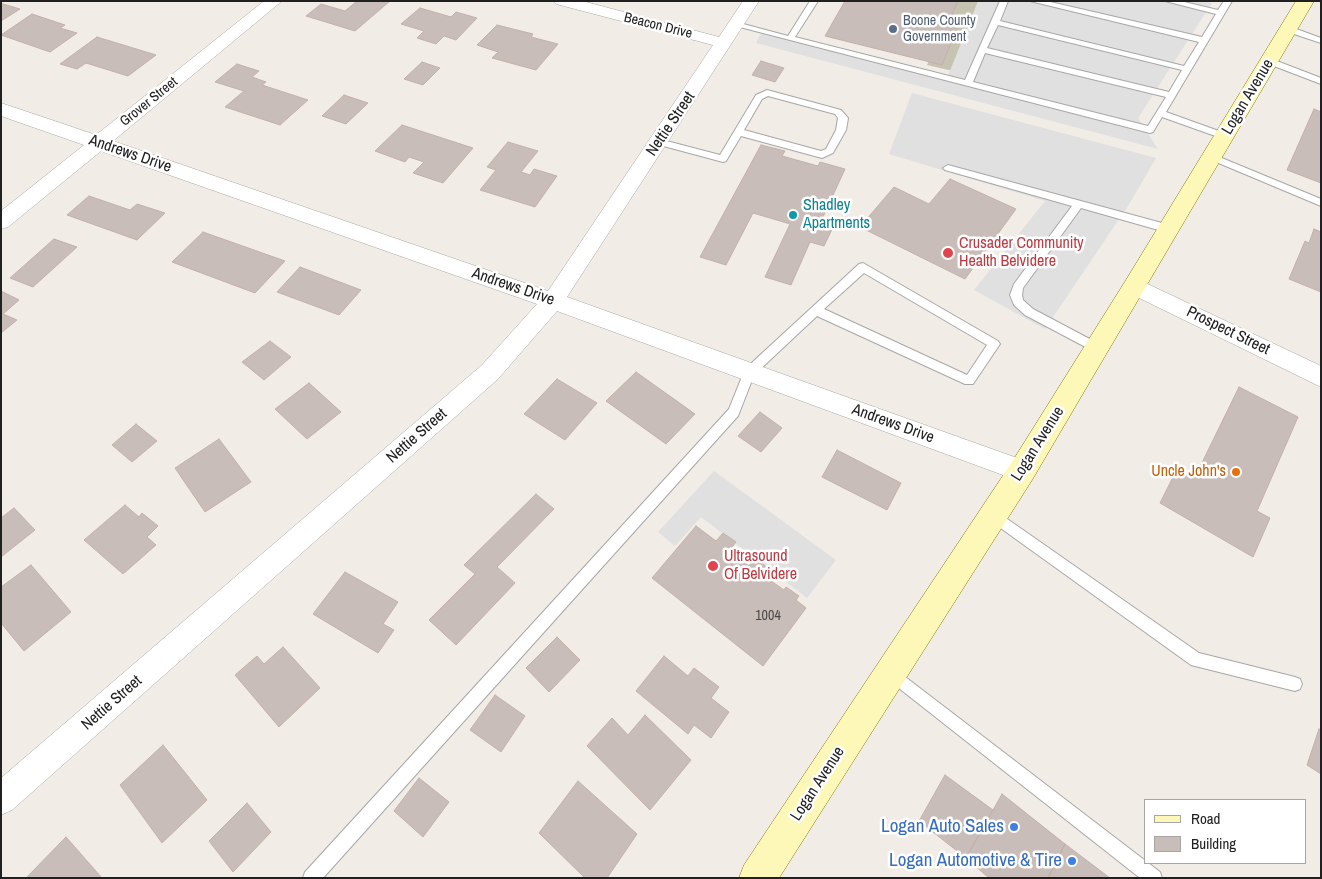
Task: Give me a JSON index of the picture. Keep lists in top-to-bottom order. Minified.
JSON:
{"streets":{"main road":["Logan Avenue"],"street":["Beacon Drive","Grover Street","Nettie Street","Andrews Drive","Prospect Street"]},"crossings":[["Beacon Drive","Nettie Street"],["Logan Avenue","Andrews Drive"],["Logan Avenue","Prospect Street"],["Grover Street","Andrews Drive"],["Nettie Street","Andrews Drive"]],"places":["Boone County Government","Shadley Apartments","Crusader Community Health Belvidere","Uncle John's","Ultrasound Of Belvidere","Logan Auto Sales","Logan Automotive & Tire"],"house_numbers":["1004"],"legend":["Road","Building"]}
